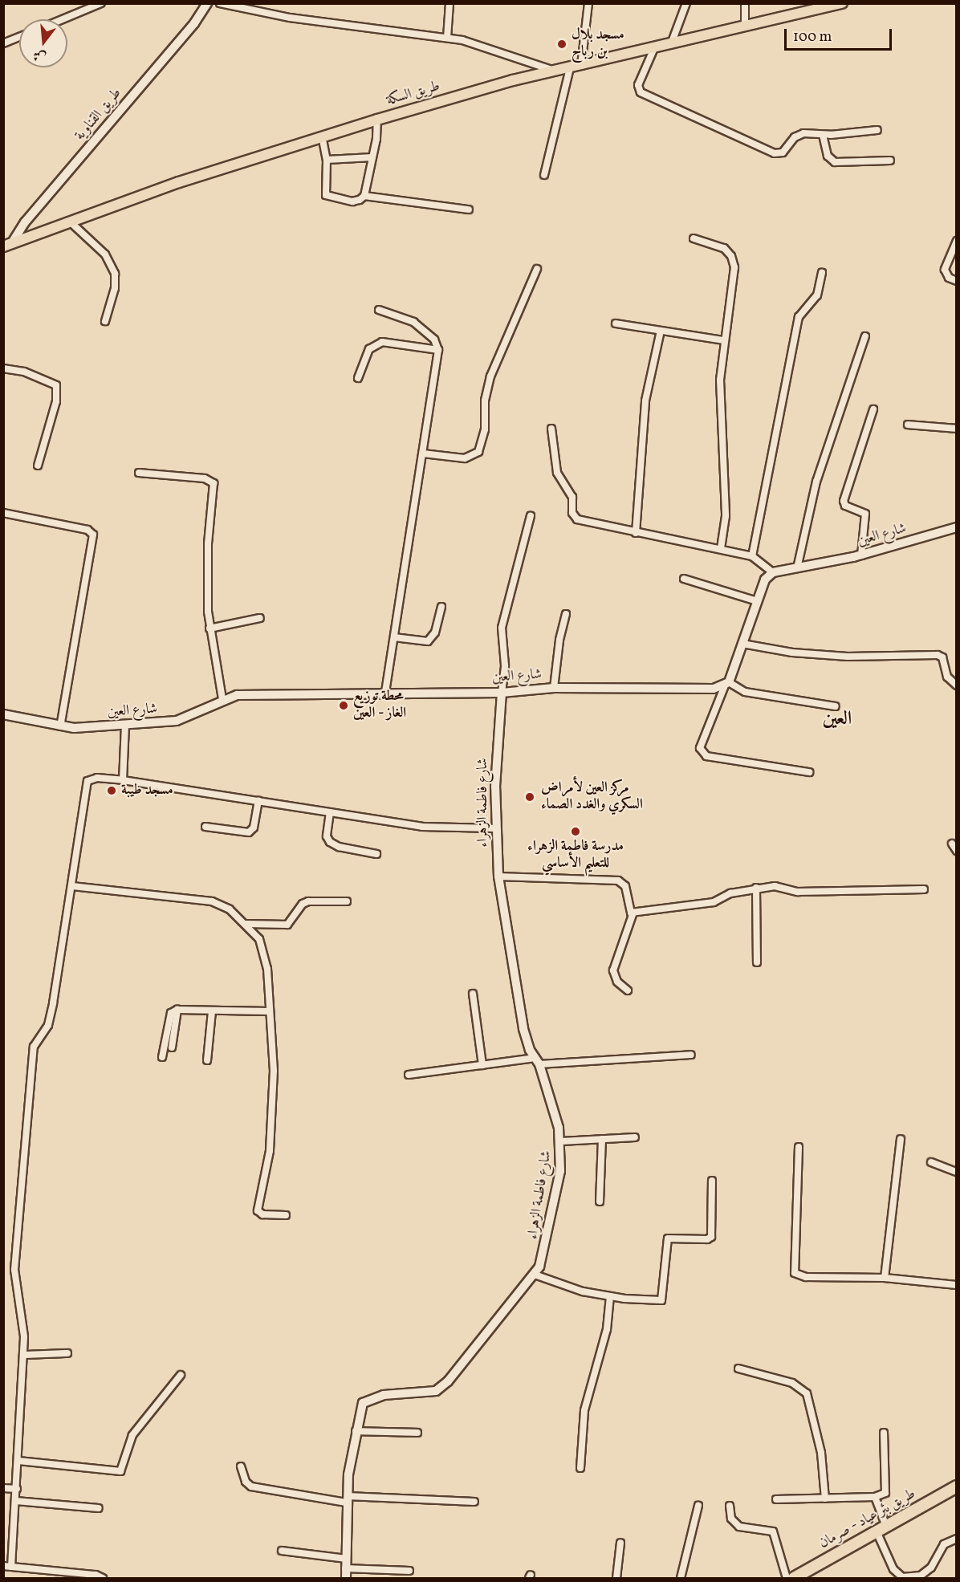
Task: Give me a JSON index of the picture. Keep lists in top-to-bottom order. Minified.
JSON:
{"streets":{"highway":["طريق بئر عياد - صرمان"],"main road":["طريق السكة"],"street":["طريق القناوية","شارع العين","شارع فاطمة الزهراء"]},"crossings":[["طريق السكة","طريق القناوية"],["شارع العين","شارع فاطمة الزهراء"]],"districts":["العين"],"places":["مسجد بلال بن رباح","محطة توزيع الغاز - العين","مسجد طيبة","مركز العين لأمراض السكري والغدد الصماء","مدرسة فاطمة الزهراء للتعليم الأساسي"],"scale_bar":"100 m","north":"bottom"}
